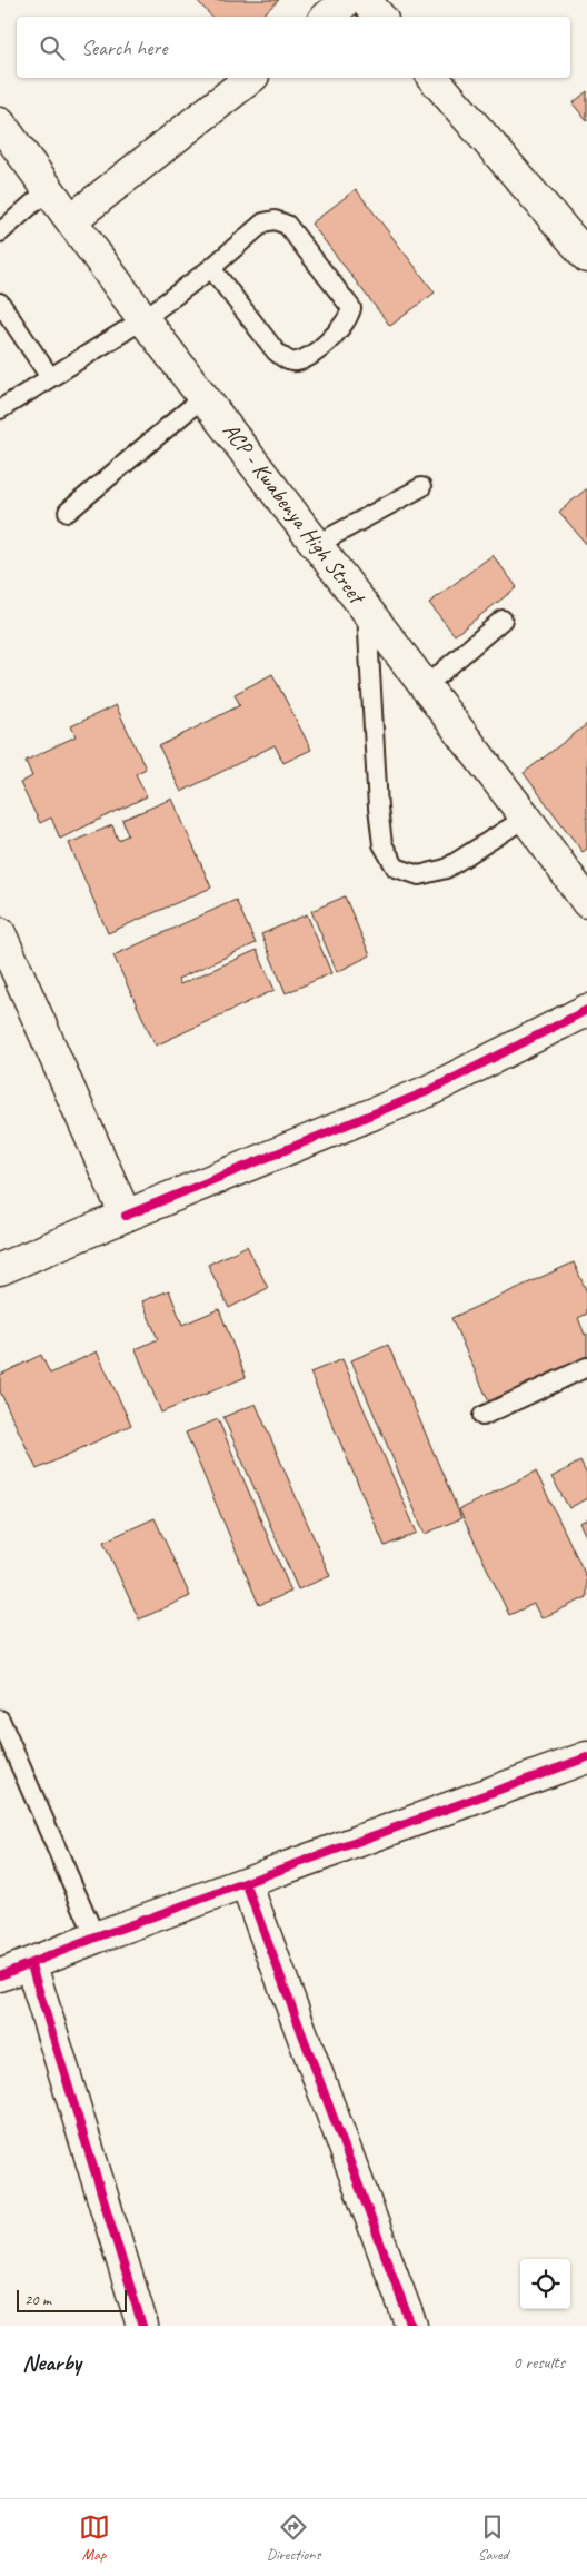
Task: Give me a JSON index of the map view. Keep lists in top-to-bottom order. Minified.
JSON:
{"streets":{"street":["ACP - Kwabenya High Street"]},"scale_bar":"20 m","page":{"search":"Search here","scale":"20 m","heading":["Nearby","0 results"],"nav":["Map","Directions","Saved"]}}
